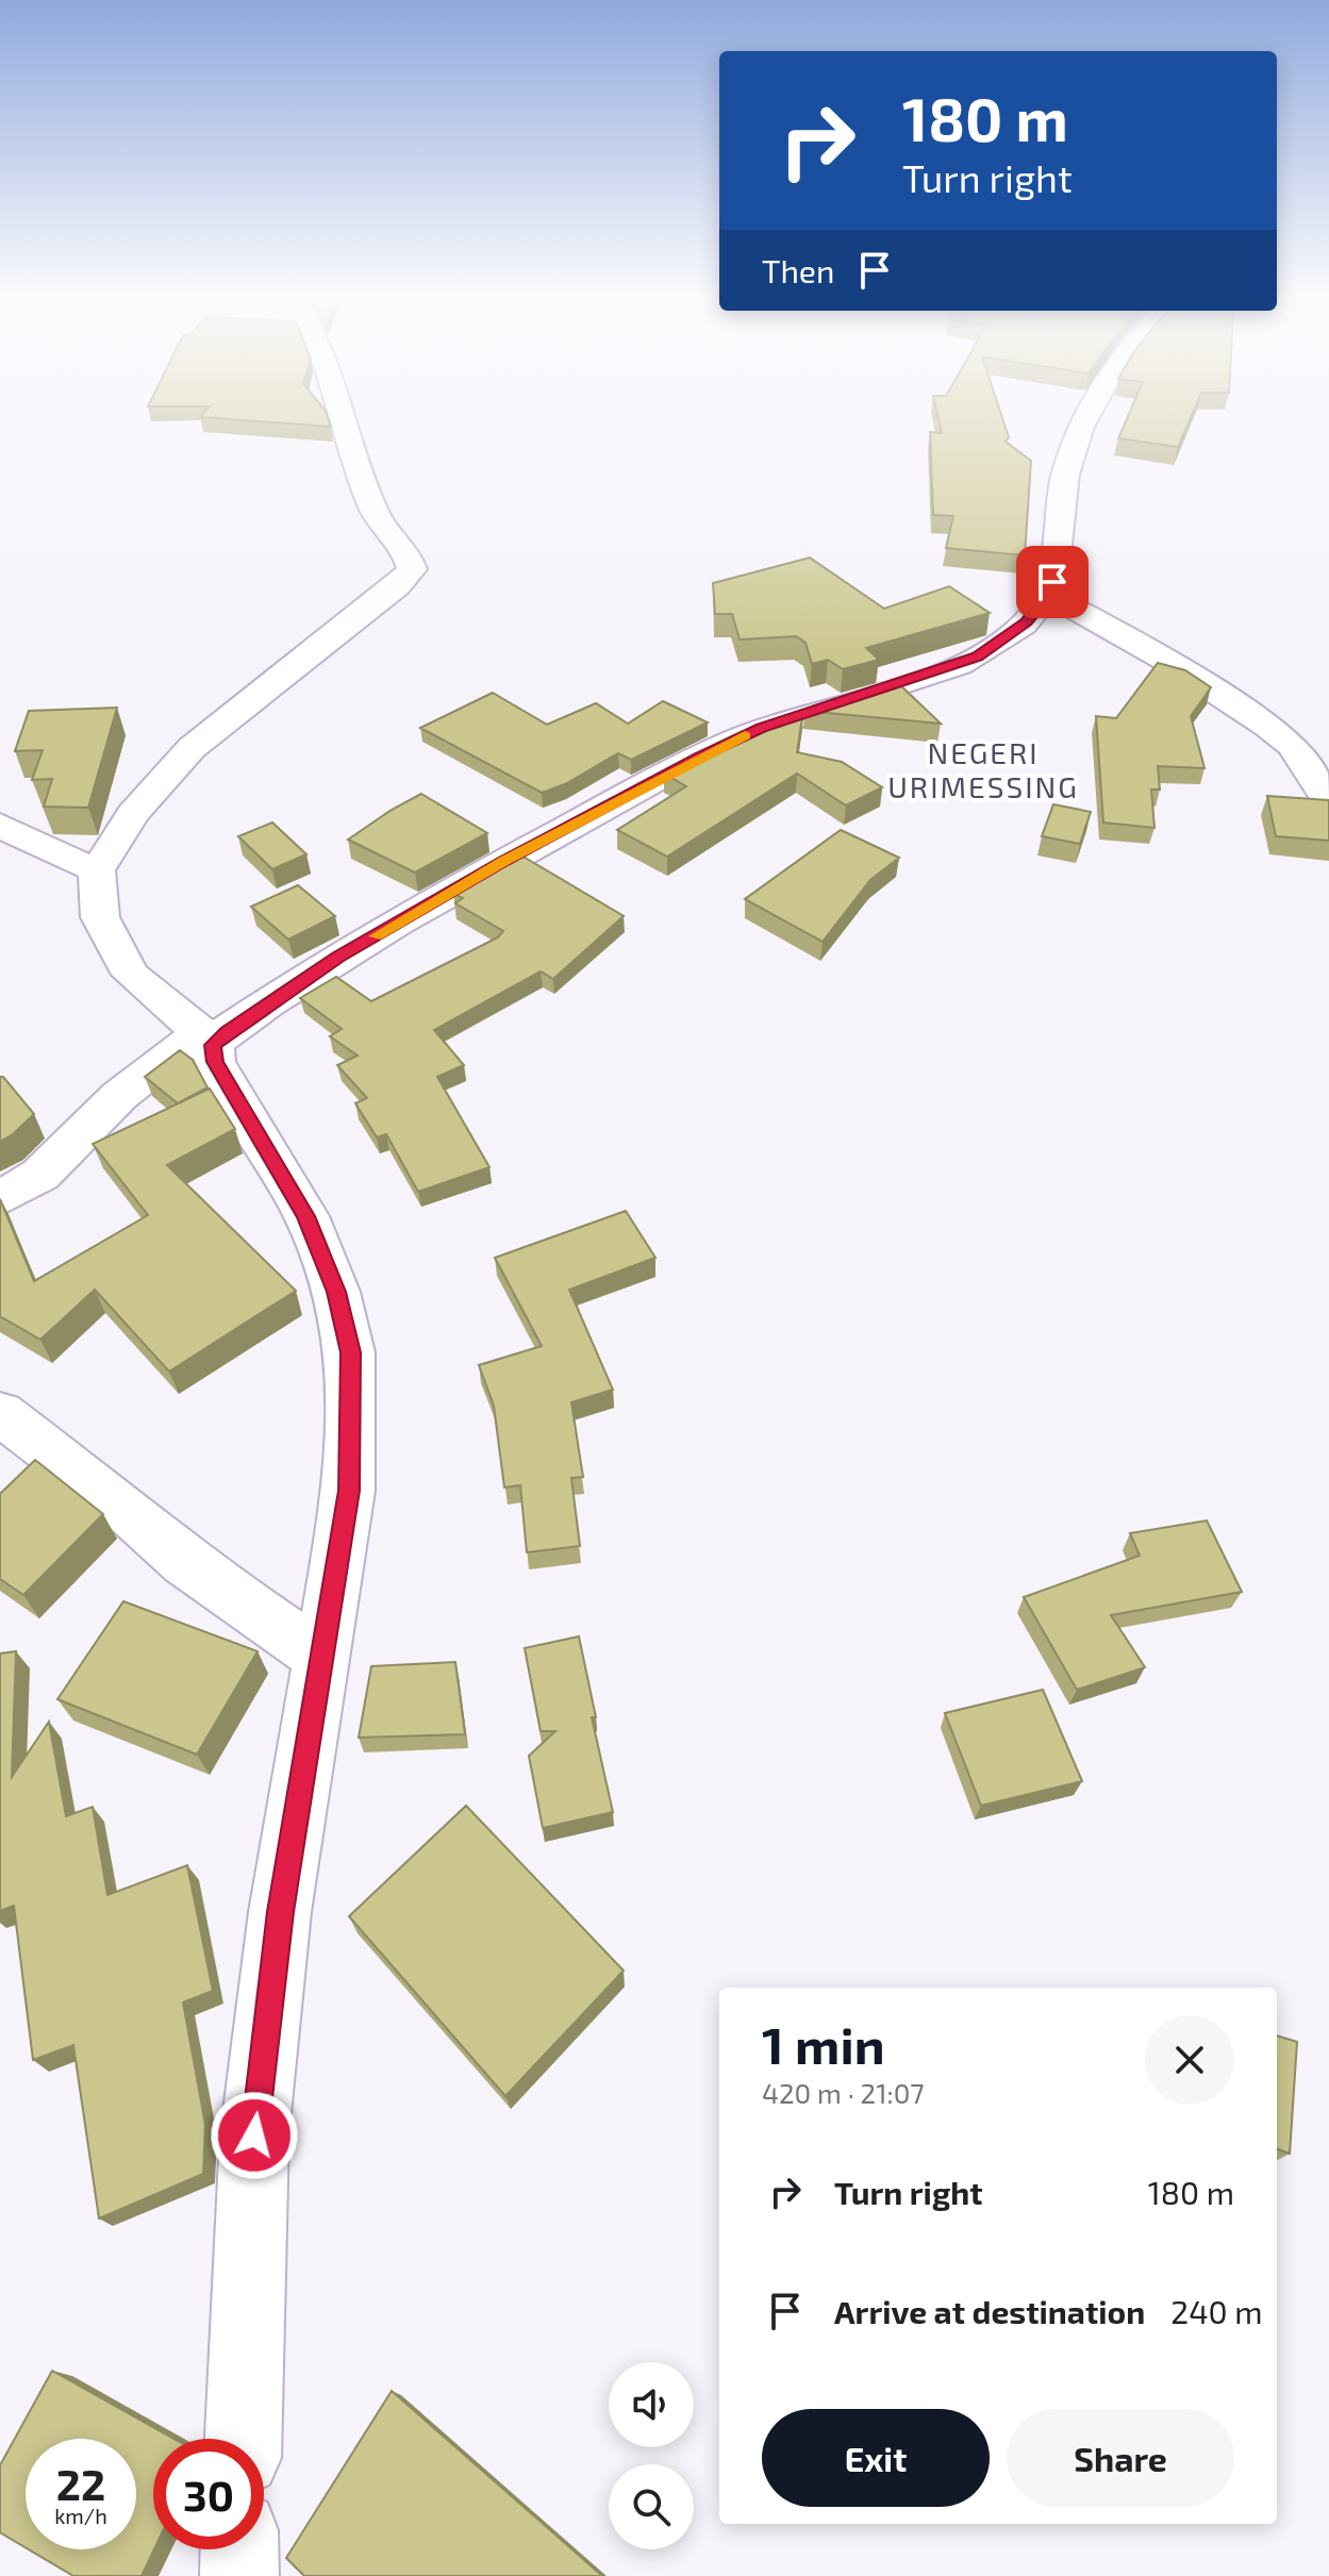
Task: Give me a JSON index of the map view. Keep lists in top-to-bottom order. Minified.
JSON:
{"districts":["NEGERI URIMESSING"],"page":{"turn":["180 m","Turn right"],"then":"Then","heading":["1 min","420 m · 21:07"],"list":[{"name":"Turn right","value":"180 m"},{"name":"Arrive at destination","value":"240 m"}],"buttons":["Exit","Share"],"speed":"22 km/h","limit":"30"}}
